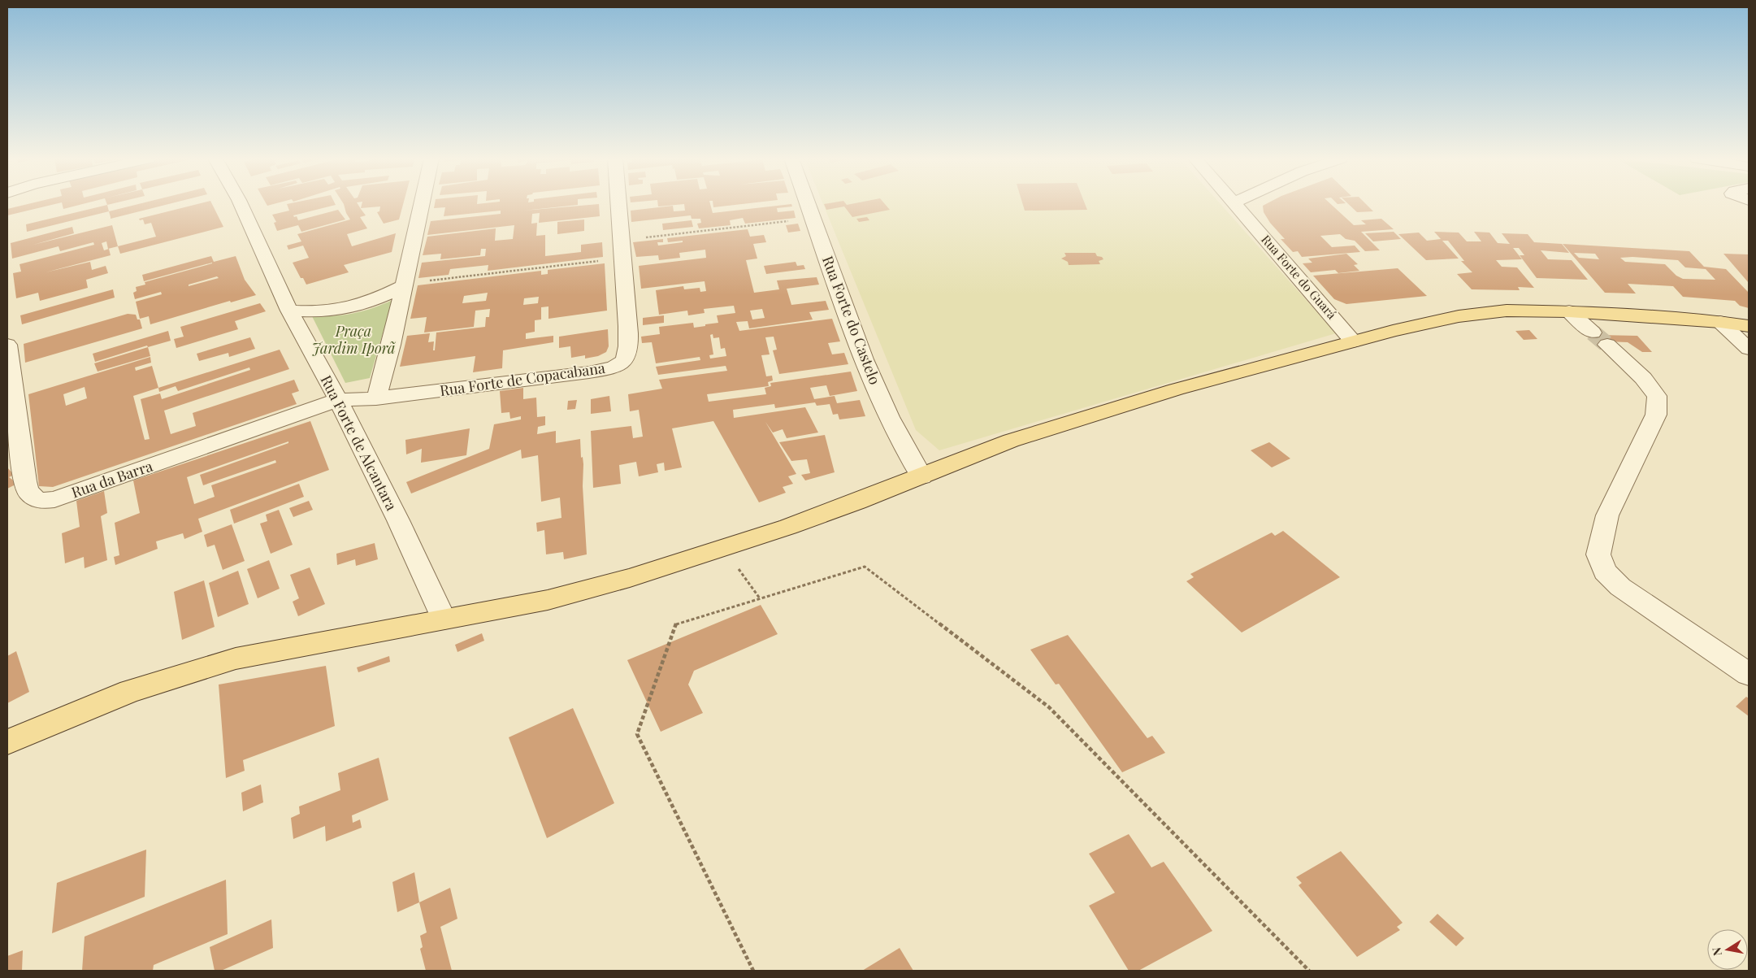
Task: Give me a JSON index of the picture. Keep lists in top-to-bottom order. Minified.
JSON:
{"streets":{"street":["Rua Forte do Guará","Rua Forte do Castelo","Rua Forte de Copacabana","Rua Forte de Alcantara","Rua da Barra"]},"crossings":[["Rua Forte de Copacabana","Rua Forte de Alcantara"],["Rua Forte de Copacabana","Rua da Barra"],["Rua Forte de Alcantara","Rua da Barra"]],"parks":["Praça Jardim Iporã"],"north":"left"}
